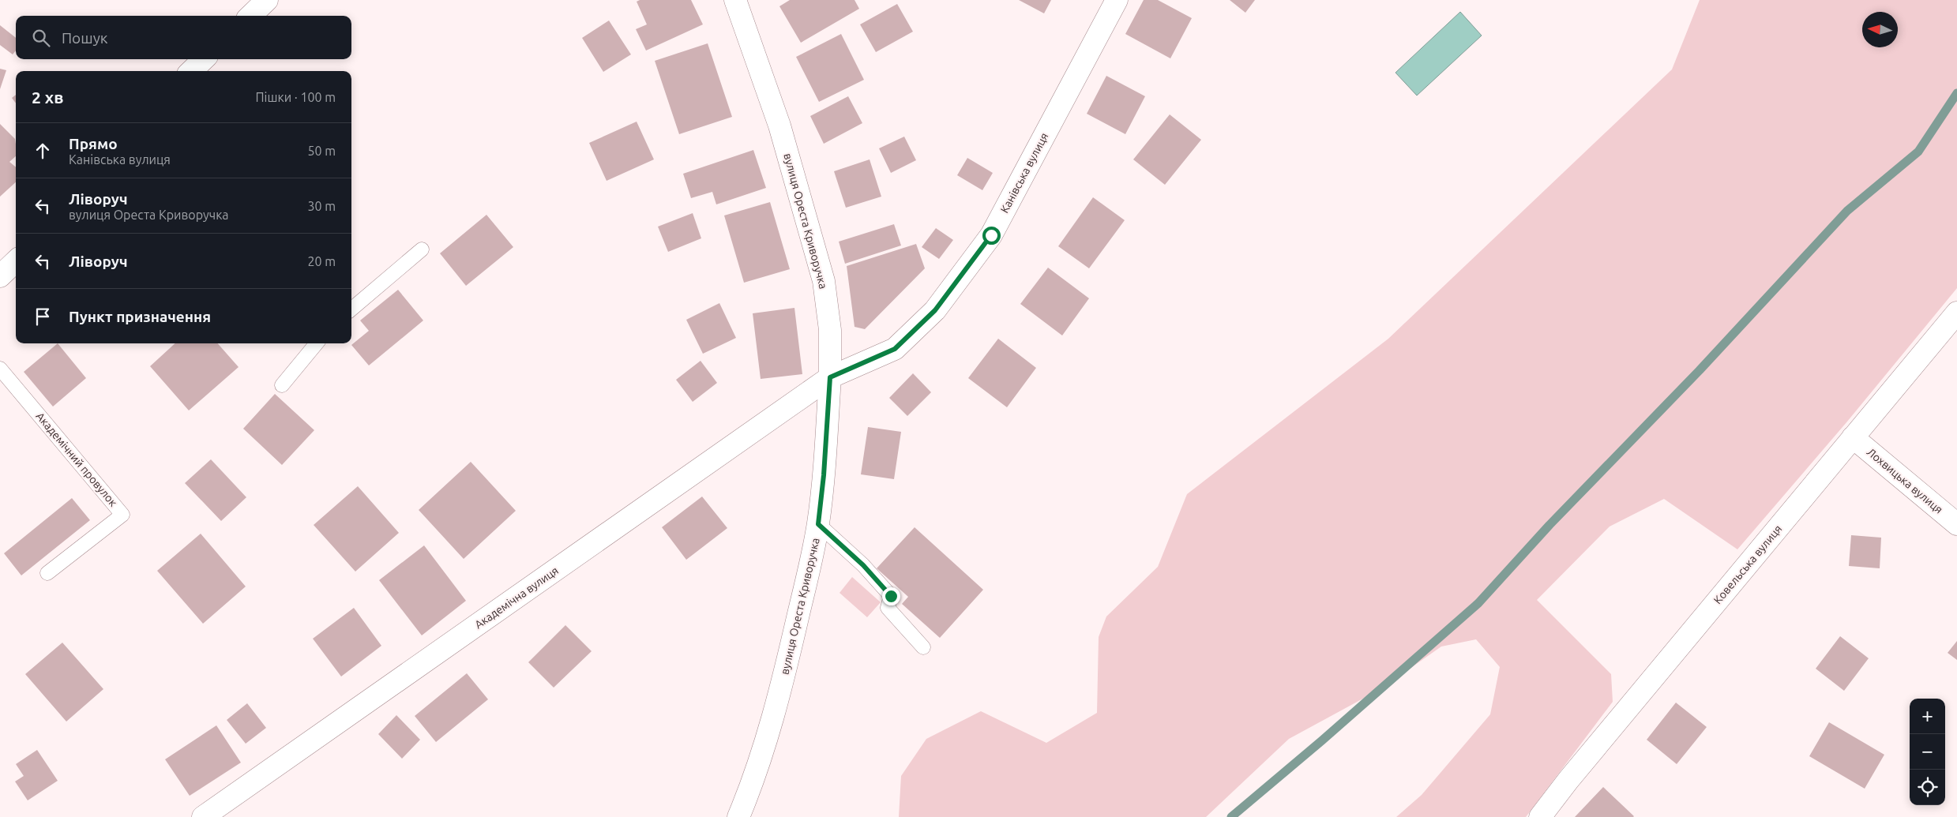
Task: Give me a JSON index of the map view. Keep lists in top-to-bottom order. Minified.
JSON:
{"streets":{"street":["Канівська вулиця","вулиця Ореста Криворучка","Лохвицька вулиця","Ковельська вулиця","Академічна вулиця"],"lane":["Академічний провулок"]},"crossings":[["Канівська вулиця","вулиця Ореста Криворучка"],["Канівська вулиця","Академічна вулиця"],["вулиця Ореста Криворучка","Академічна вулиця"],["Лохвицька вулиця","Ковельська вулиця"]],"north":"left","page":{"search":"Пошук","heading":["2 хв","Пішки · 100 m"],"list":[["Прямо","Канівська вулиця","50 m"],["Ліворуч","вулиця Ореста Криворучка","30 m"],["Ліворуч","20 m"],"Пункт призначення"],"map_buttons":["+","−"]}}
